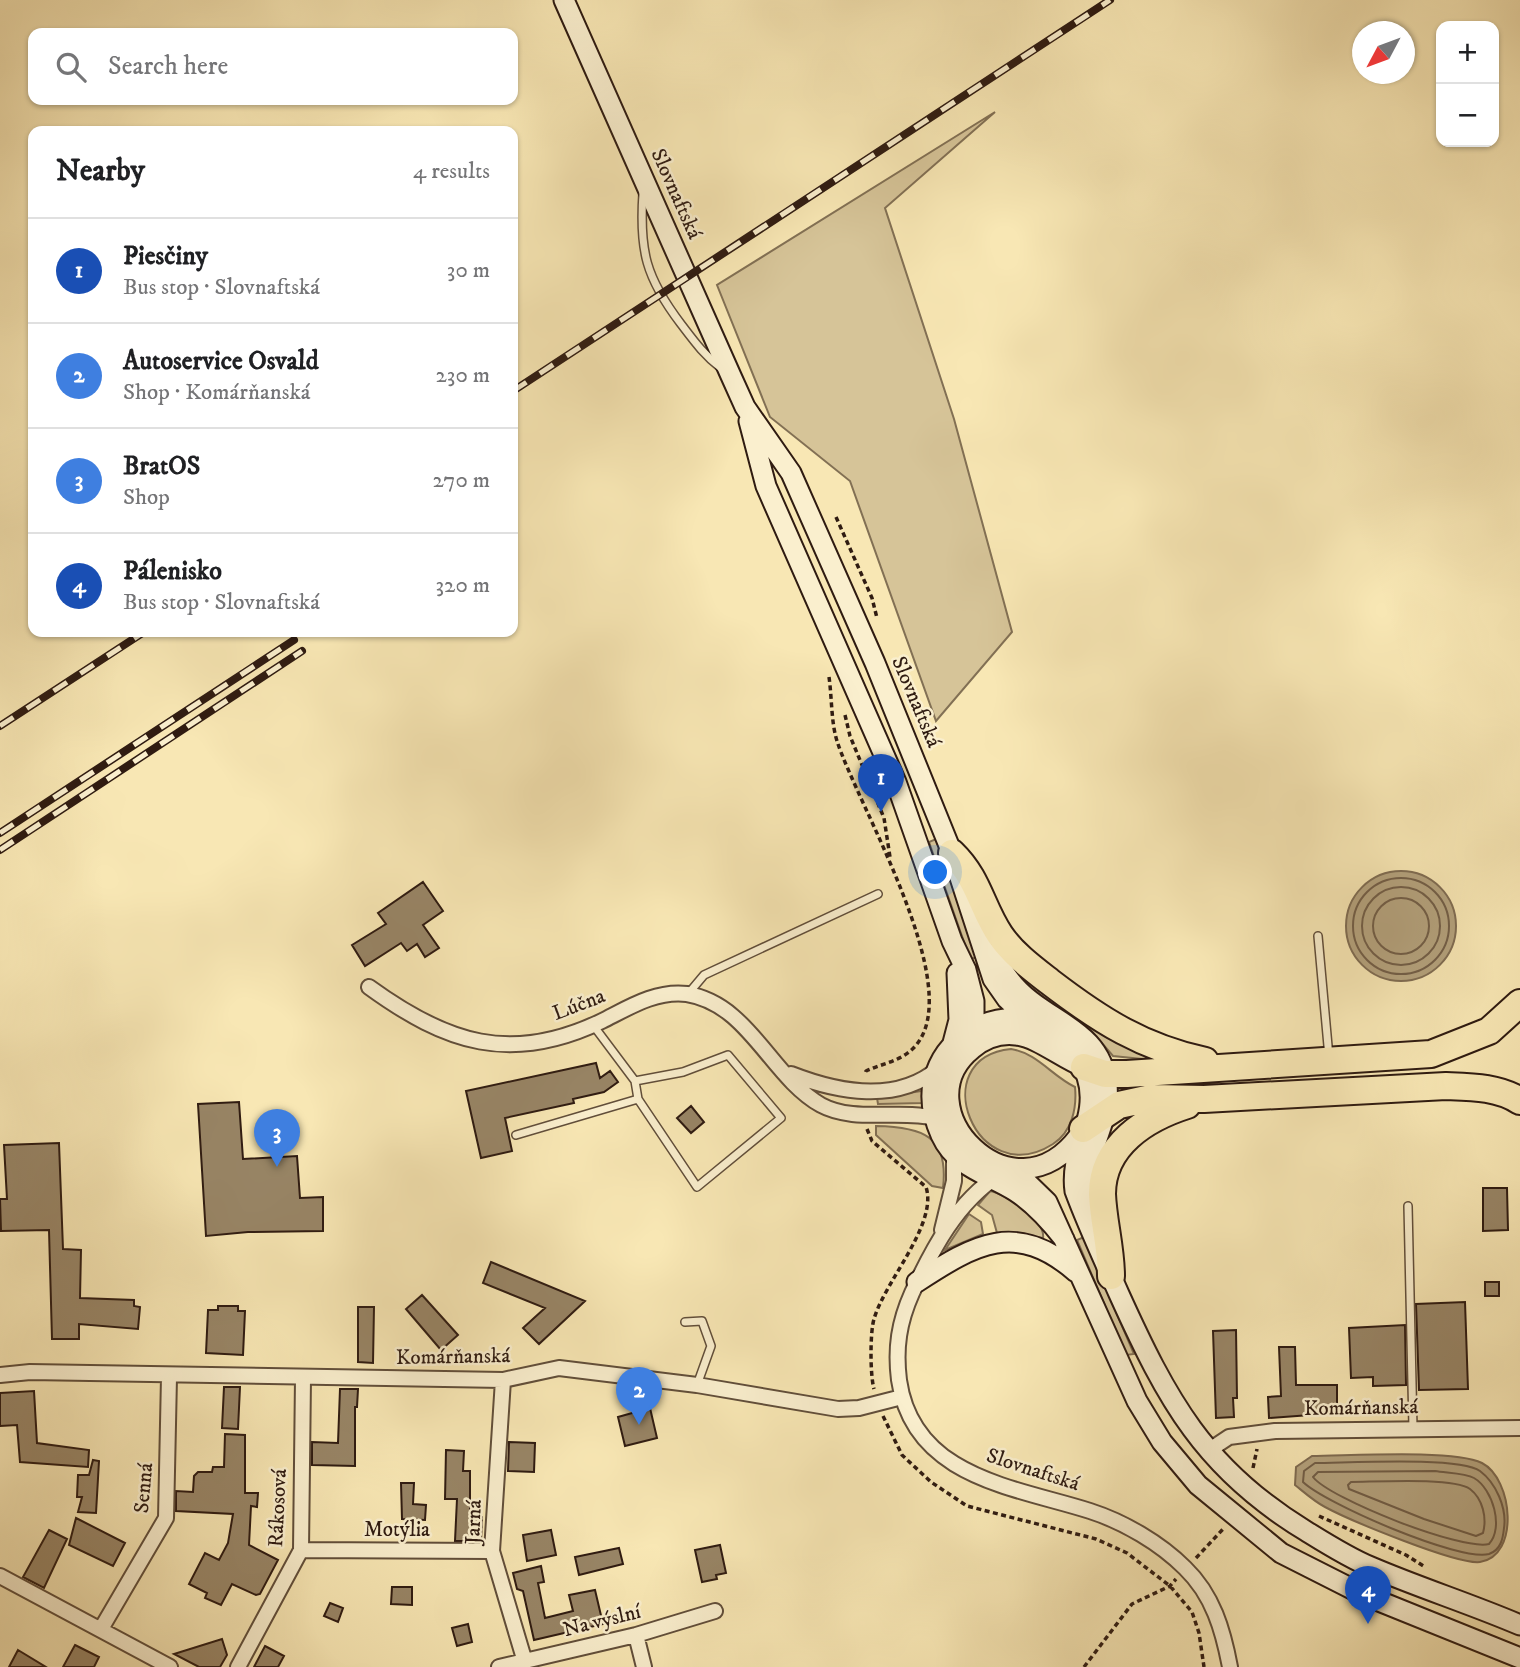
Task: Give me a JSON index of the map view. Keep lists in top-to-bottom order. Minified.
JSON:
{"streets":{"main road":["Slovnaftská"],"street":["Lúčna","Komárňanská","Senná","Rákosová","Jarná","Motýlia","Na výslní"]},"crossings":[["Slovnaftská","Komárňanská"],["Komárňanská","Senná"],["Komárňanská","Rákosová"],["Komárňanská","Jarná"],["Rákosová","Motýlia"],["Jarná","Motýlia"],["Jarná","Na výslní"]],"north":"bottom left","page":{"map_buttons":["+","−"],"search":"Search here","heading":["Nearby","4 results"],"list":[{"mark":"1","name":"Piesčiny","note":"Bus stop · Slovnaftská","value":"30 m"},{"mark":"2","name":"Autoservice Osvald","note":"Shop · Komárňanská","value":"230 m"},{"mark":"3","name":"BratOS","note":"Shop","value":"270 m"},{"mark":"4","name":"Pálenisko","note":"Bus stop · Slovnaftská","value":"320 m"}],"pins":["1","3","2","4"]}}
